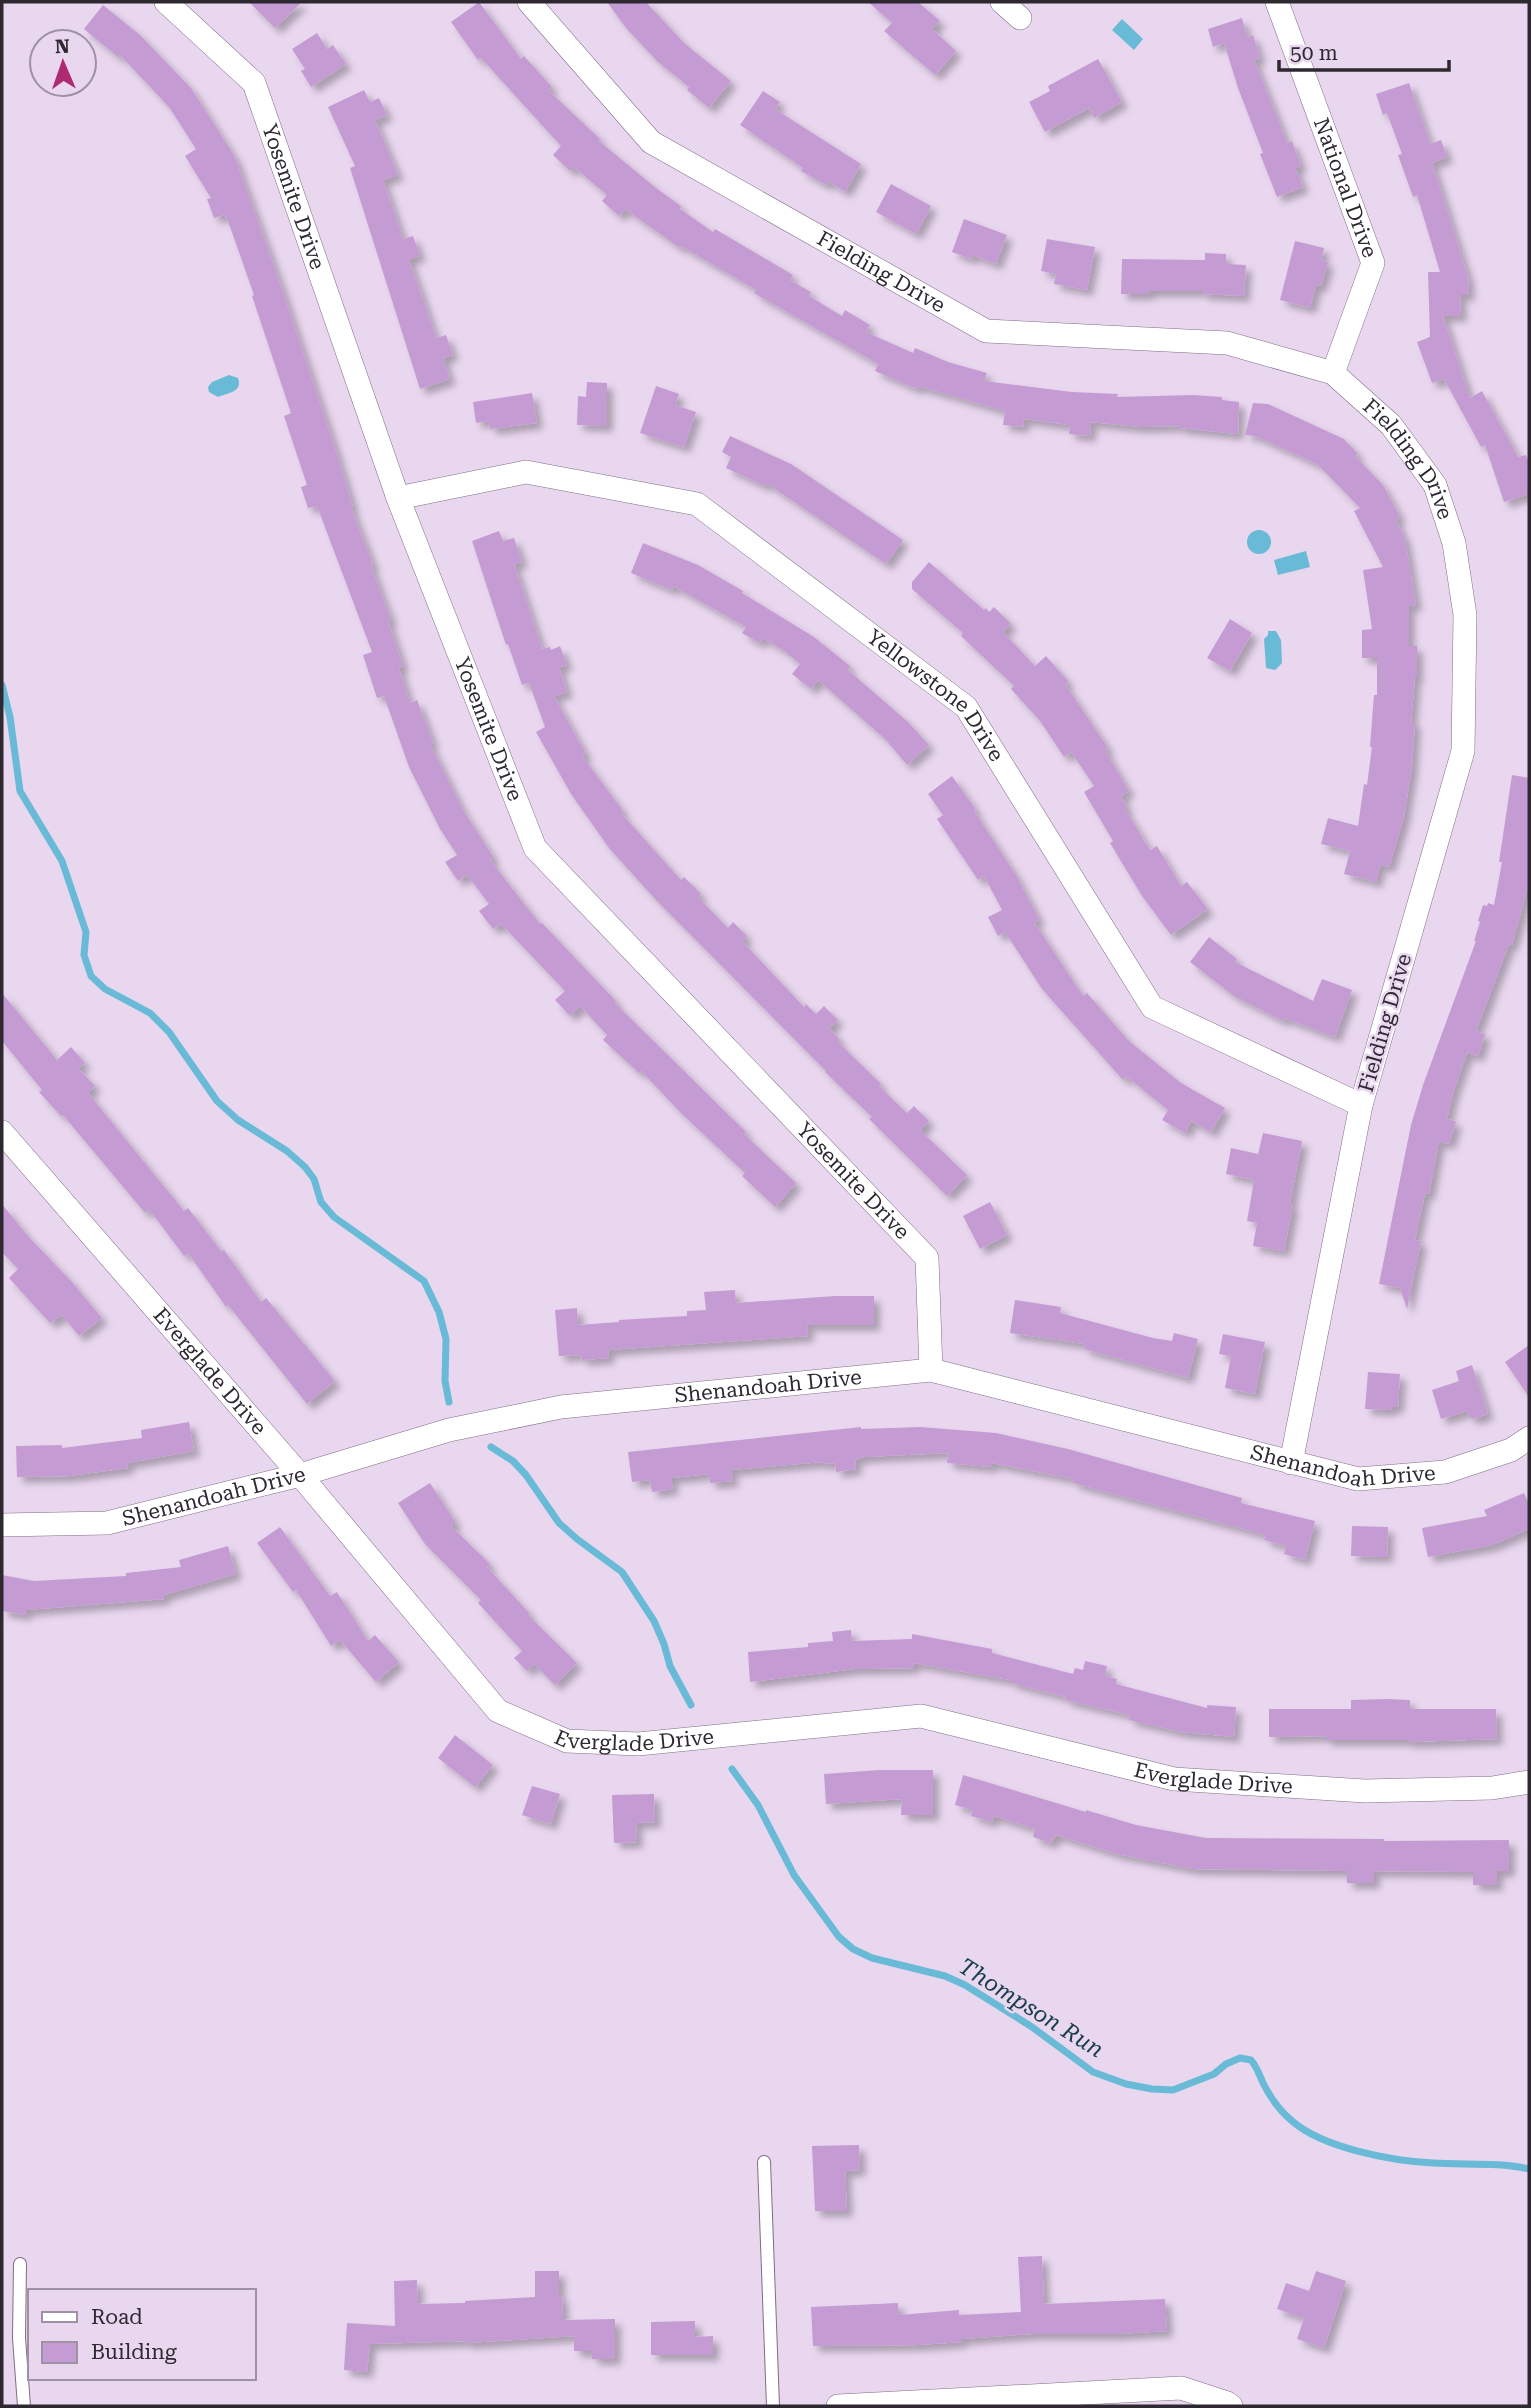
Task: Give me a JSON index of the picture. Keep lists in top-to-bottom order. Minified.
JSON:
{"streets":{"street":["National Drive","Yosemite Drive","Fielding Drive","Yellowstone Drive","Everglade Drive","Shenandoah Drive"]},"crossings":[["National Drive","Fielding Drive"],["Yosemite Drive","Yellowstone Drive"],["Yosemite Drive","Shenandoah Drive"],["Fielding Drive","Yellowstone Drive"],["Fielding Drive","Shenandoah Drive"],["Everglade Drive","Shenandoah Drive"]],"water":["Thompson Run"],"legend":["Road","Building"],"scale_bar":"50 m","north":"top"}
